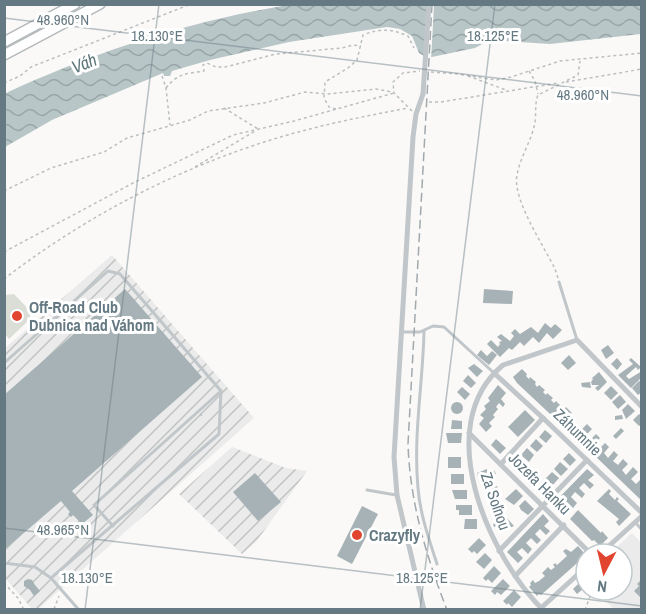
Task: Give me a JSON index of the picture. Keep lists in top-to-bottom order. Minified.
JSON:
{"streets":{"street":["Záhumnie","Jozefa Hanku","Za Soľnou"]},"crossings":[["Záhumnie","Za Soľnou"],["Jozefa Hanku","Za Soľnou"]],"water":["Váh"],"places":["Off-Road Club Dubnica nad Váhom","Crazyfly"],"north":"bottom","coordinates":["48.960°N","18.130°E","18.125°E","48.965°N"]}
